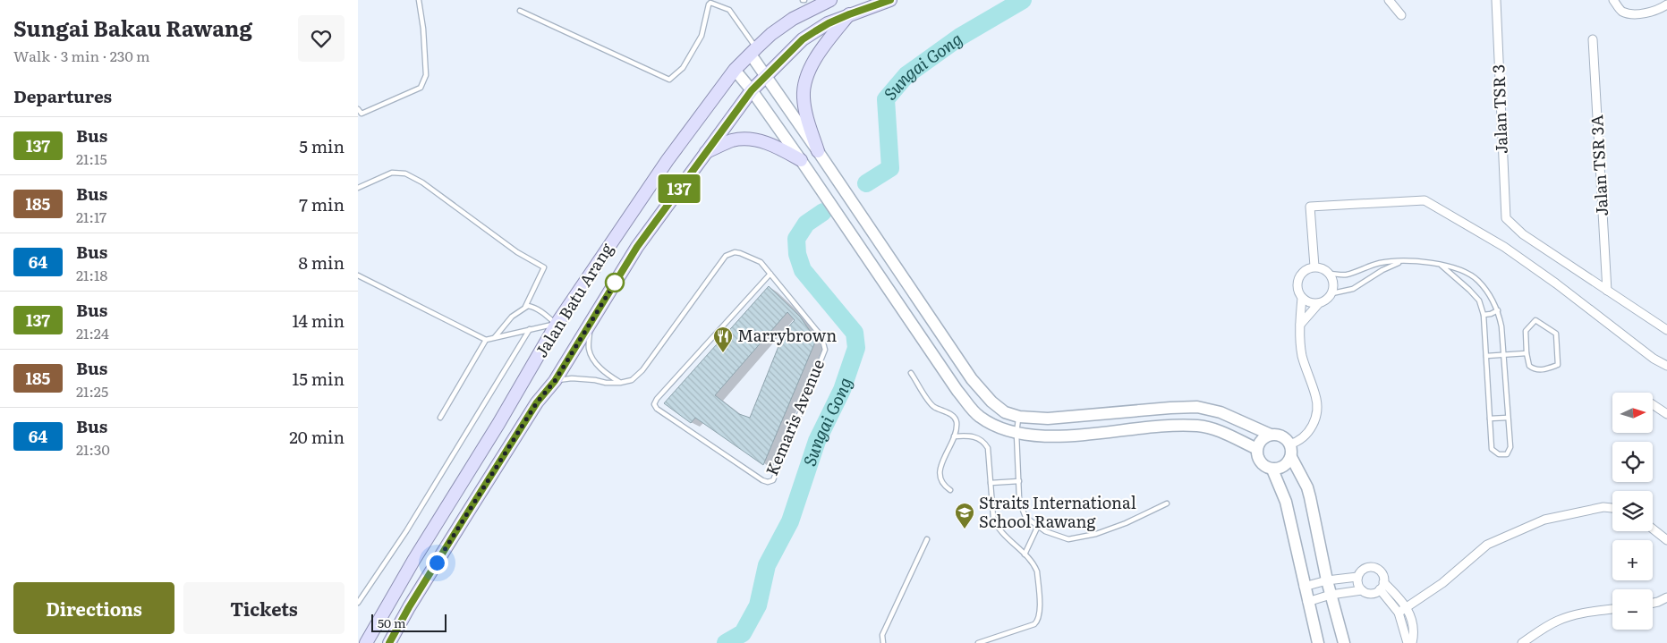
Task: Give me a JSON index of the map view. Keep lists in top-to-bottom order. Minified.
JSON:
{"streets":{"main road":["Jalan Batu Arang"],"street":["Jalan TSR 3","Jalan TSR 3A"],"lane":["Kemaris Avenue"]},"crossings":[["Jalan TSR 3","Jalan TSR 3A"]],"water":["Sungai Gong"],"places":{"restaurant":["Marrybrown"],"school or university":["Straits International School Rawang"]},"lines":["bus line 137"],"scale_bar":"50 m","north":"right","page":{"heading":[["Sungai Bakau Rawang","Walk · 3 min · 230 m"],"Departures"],"on_map":"137","list":[{"mark":"137","name":"Bus","note":"21:15","value":"5 min"},{"mark":"185","name":"Bus","note":"21:17","value":"7 min"},{"mark":"64","name":"Bus","note":"21:18","value":"8 min"},{"mark":"137","name":"Bus","note":"21:24","value":"14 min"},{"mark":"185","name":"Bus","note":"21:25","value":"15 min"},{"mark":"64","name":"Bus","note":"21:30","value":"20 min"}],"map_buttons":["+","−"],"buttons":["Directions","Tickets"],"scale":"50 m"}}
